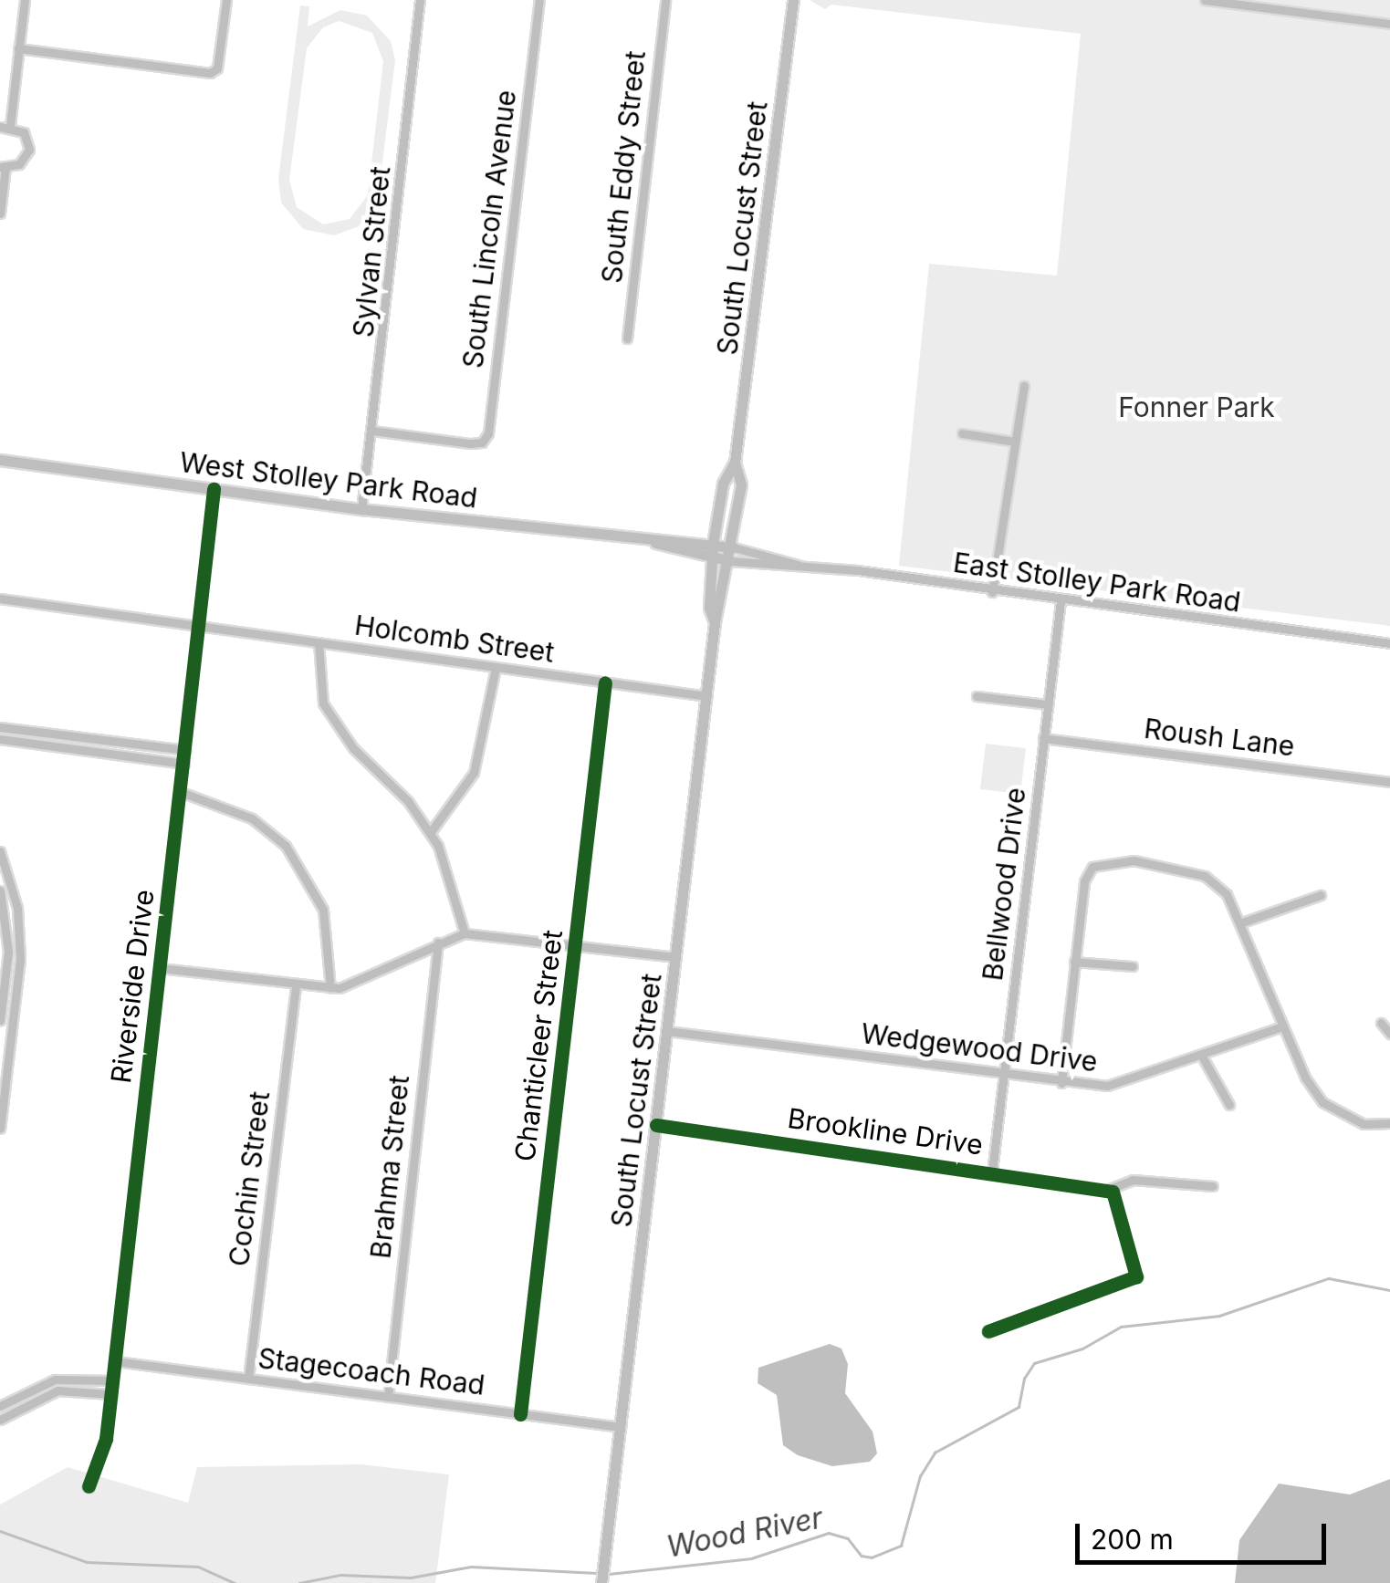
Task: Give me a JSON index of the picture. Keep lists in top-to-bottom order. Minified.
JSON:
{"streets":{"main road":["South Locust Street","West Stolley Park Road"],"street":["South Eddy Street","South Lincoln Avenue","Sylvan Street","East Stolley Park Road","Holcomb Street","Roush Lane","Bellwood Drive","Riverside Drive","Chanticleer Street","Wedgewood Drive","Brookline Drive","Brahma Street","Cochin Street","Stagecoach Road"]},"crossings":[["South Locust Street","West Stolley Park Road"],["South Locust Street","East Stolley Park Road"],["South Locust Street","Holcomb Street"],["South Locust Street","Wedgewood Drive"],["South Locust Street","Brookline Drive"],["South Locust Street","Stagecoach Road"],["South Lincoln Avenue","Sylvan Street"],["Sylvan Street","West Stolley Park Road"],["West Stolley Park Road","East Stolley Park Road"],["West Stolley Park Road","Riverside Drive"],["East Stolley Park Road","Bellwood Drive"],["Holcomb Street","Riverside Drive"],["Holcomb Street","Chanticleer Street"],["Roush Lane","Bellwood Drive"],["Bellwood Drive","Wedgewood Drive"],["Bellwood Drive","Brookline Drive"],["Riverside Drive","Stagecoach Road"],["Chanticleer Street","Stagecoach Road"],["Brahma Street","Stagecoach Road"],["Cochin Street","Stagecoach Road"]],"water":["Wood River"],"parks":["Fonner Park"],"scale_bar":"200 m"}
